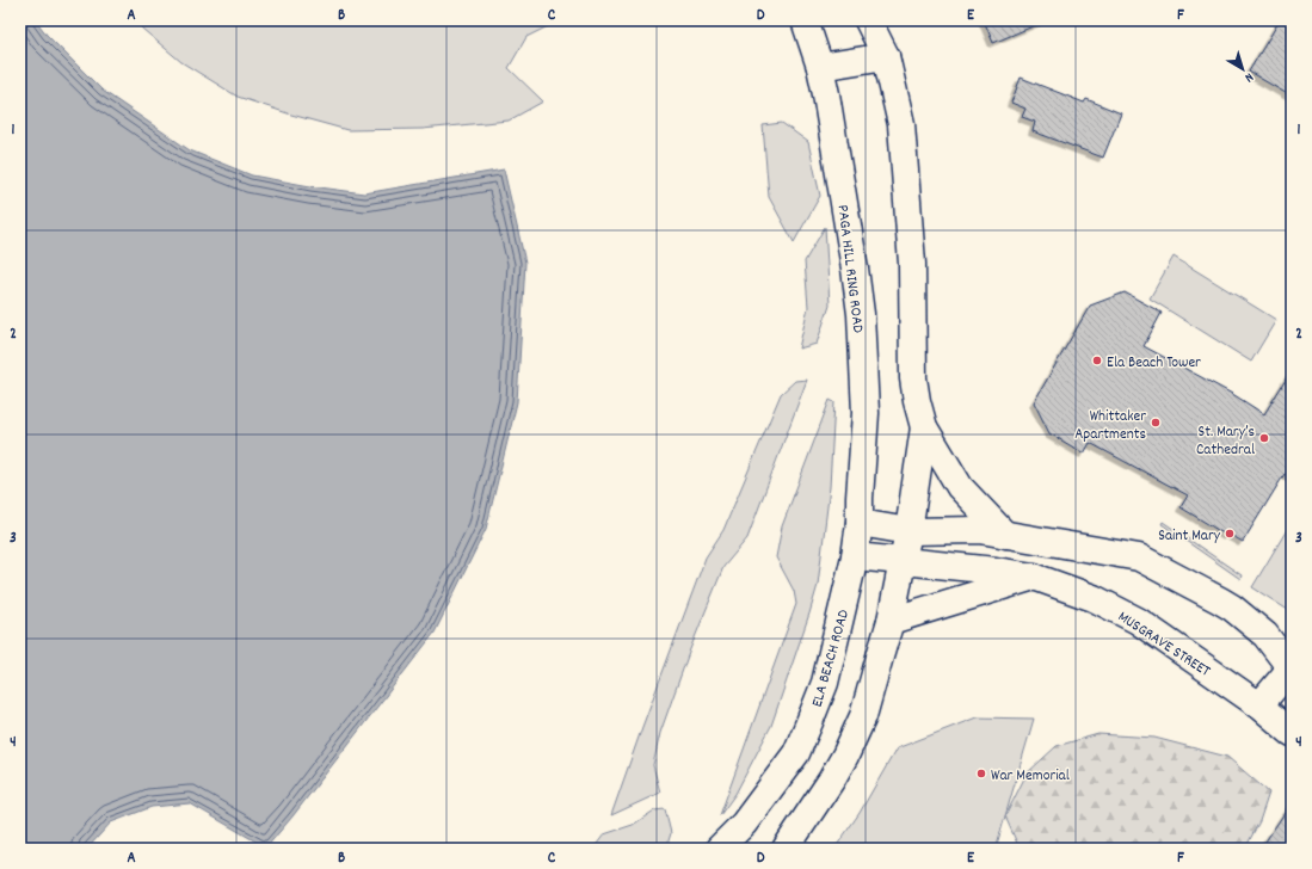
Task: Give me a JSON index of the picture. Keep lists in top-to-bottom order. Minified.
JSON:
{"streets":{"main road":["PAGA HILL RING ROAD","MUSGRAVE STREET","ELA BEACH ROAD"]},"crossings":[["PAGA HILL RING ROAD","ELA BEACH ROAD"],["MUSGRAVE STREET","ELA BEACH ROAD"]],"places":["Ela Beach Tower","Whittaker Apartments","St. Mary’s Cathedral","Saint Mary","War Memorial"],"north":"bottom right","grid":{"columns":["A","B","C","D","E","F"],"rows":["1","2","3","4"]}}
